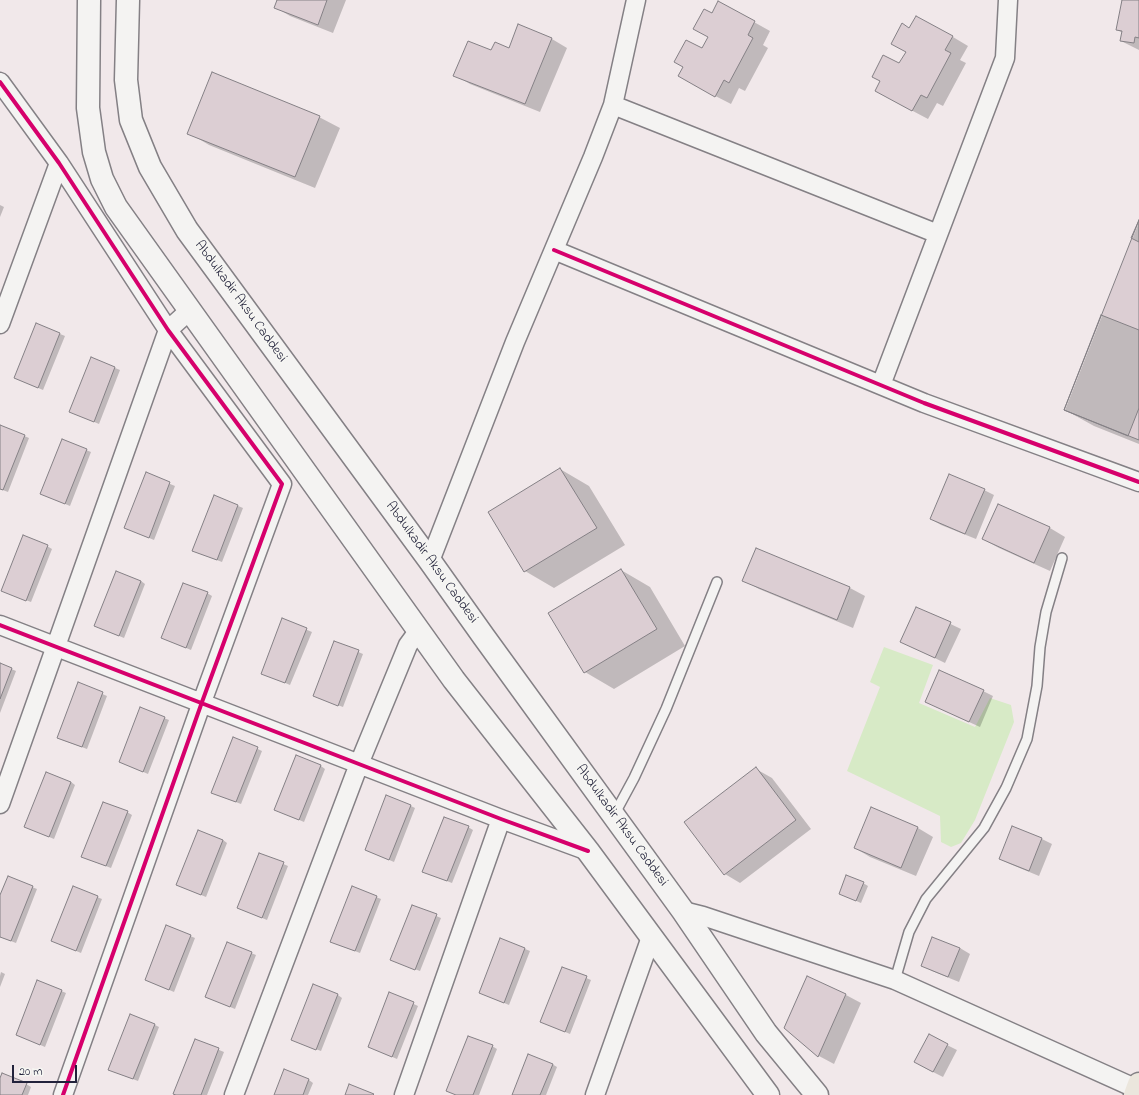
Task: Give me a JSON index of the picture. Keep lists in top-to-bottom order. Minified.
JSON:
{"streets":{"main road":["Abdulkadir Aksu Caddesi"]},"scale_bar":"20 m"}
